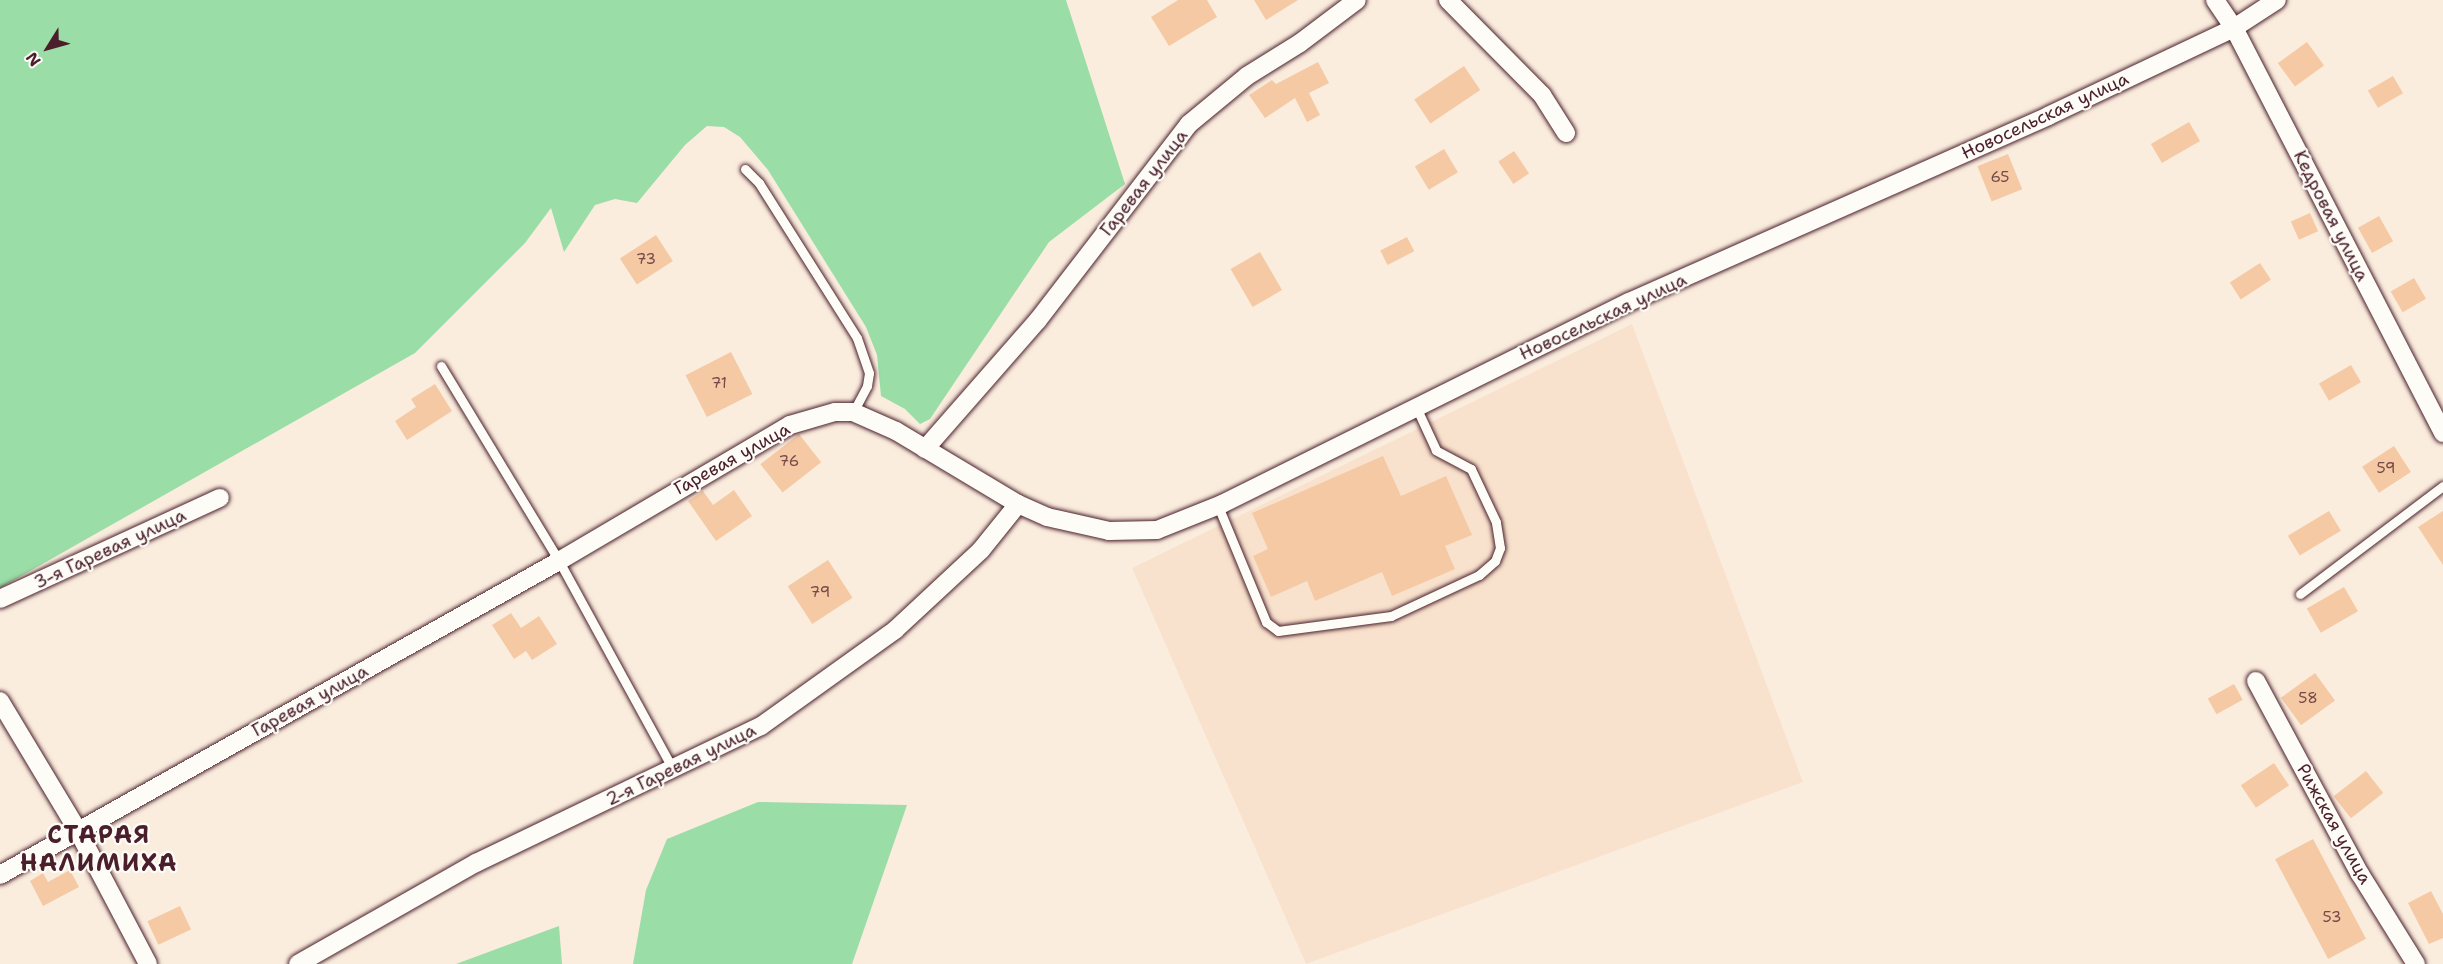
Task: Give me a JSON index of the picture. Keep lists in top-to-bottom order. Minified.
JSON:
{"streets":{"street":["Новосельская улица","Гаревая улица","Кедровая улица","3-я Гаревая улица","2-я Гаревая улица","Рижская улица"]},"crossings":[["Новосельская улица","Гаревая улица"],["Новосельская улица","Кедровая улица"],["Новосельская улица","2-я Гаревая улица"]],"districts":["СТАРАЯ НАЛИМИХА"],"house_numbers":["65","73","71","76","59","79","58","53"],"north":"bottom left"}
